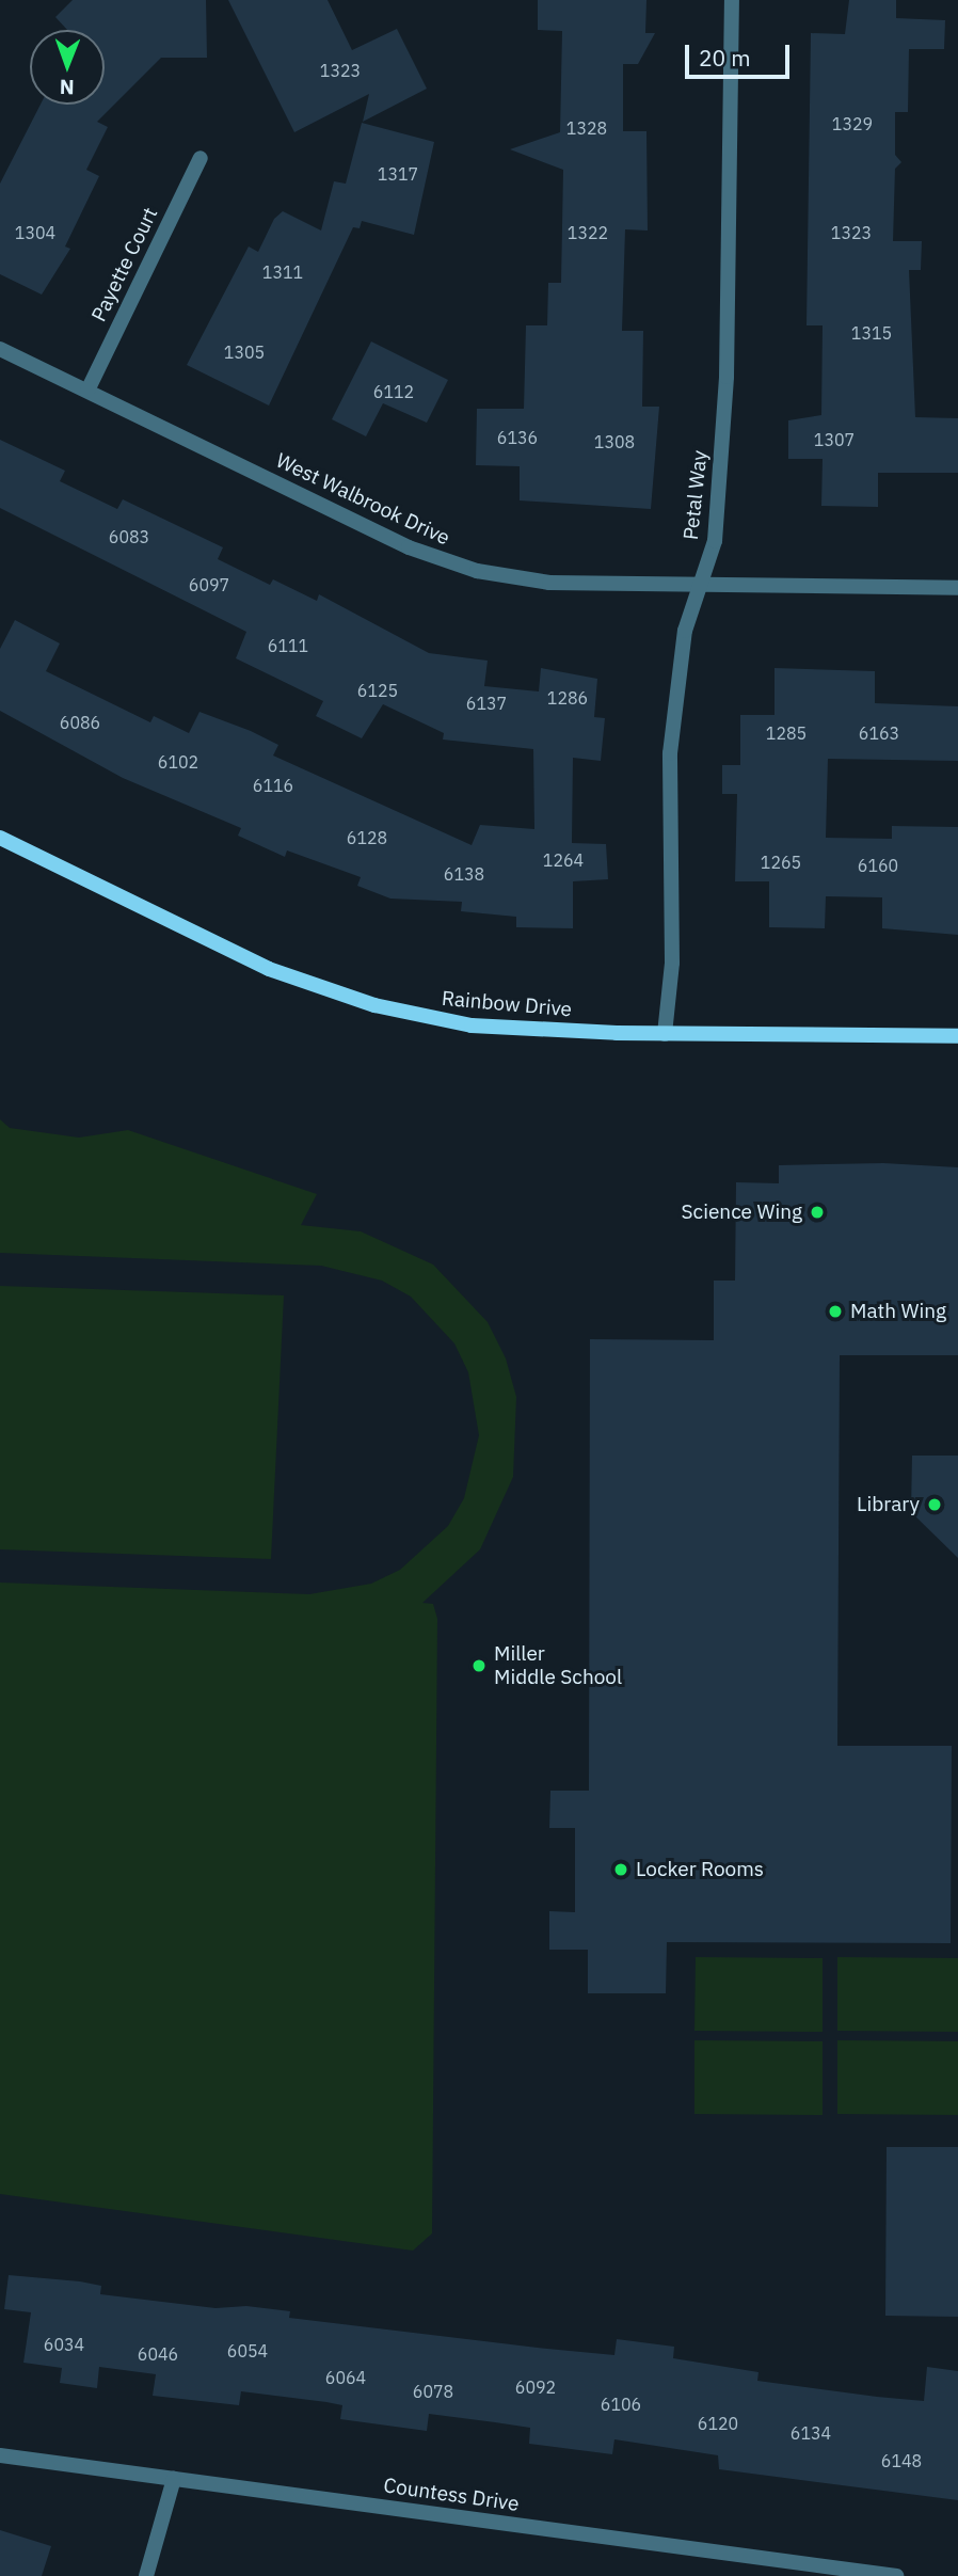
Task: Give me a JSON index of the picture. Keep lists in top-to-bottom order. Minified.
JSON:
{"streets":{"street":["Payette Court","Petal Way","West Walbrook Drive","Rainbow Drive","Countess Drive"]},"crossings":[["Payette Court","West Walbrook Drive"],["Petal Way","West Walbrook Drive"],["Petal Way","Rainbow Drive"]],"places":["Science Wing","Math Wing","Library","Miller Middle School","Locker Rooms"],"house_numbers":["1323","1329","1328","1317","1304","1322","1323","1311","1315","1305","6112","6136","1307","1308","6083","6097","6111","6125","1286","6137","6086","1285","6163","6102","6116","6128","1264","1265","6160","6138","6034","6054","6046","6064","6092","6078","6106","6120","6134","6148"],"scale_bar":"20 m","north":"bottom"}
